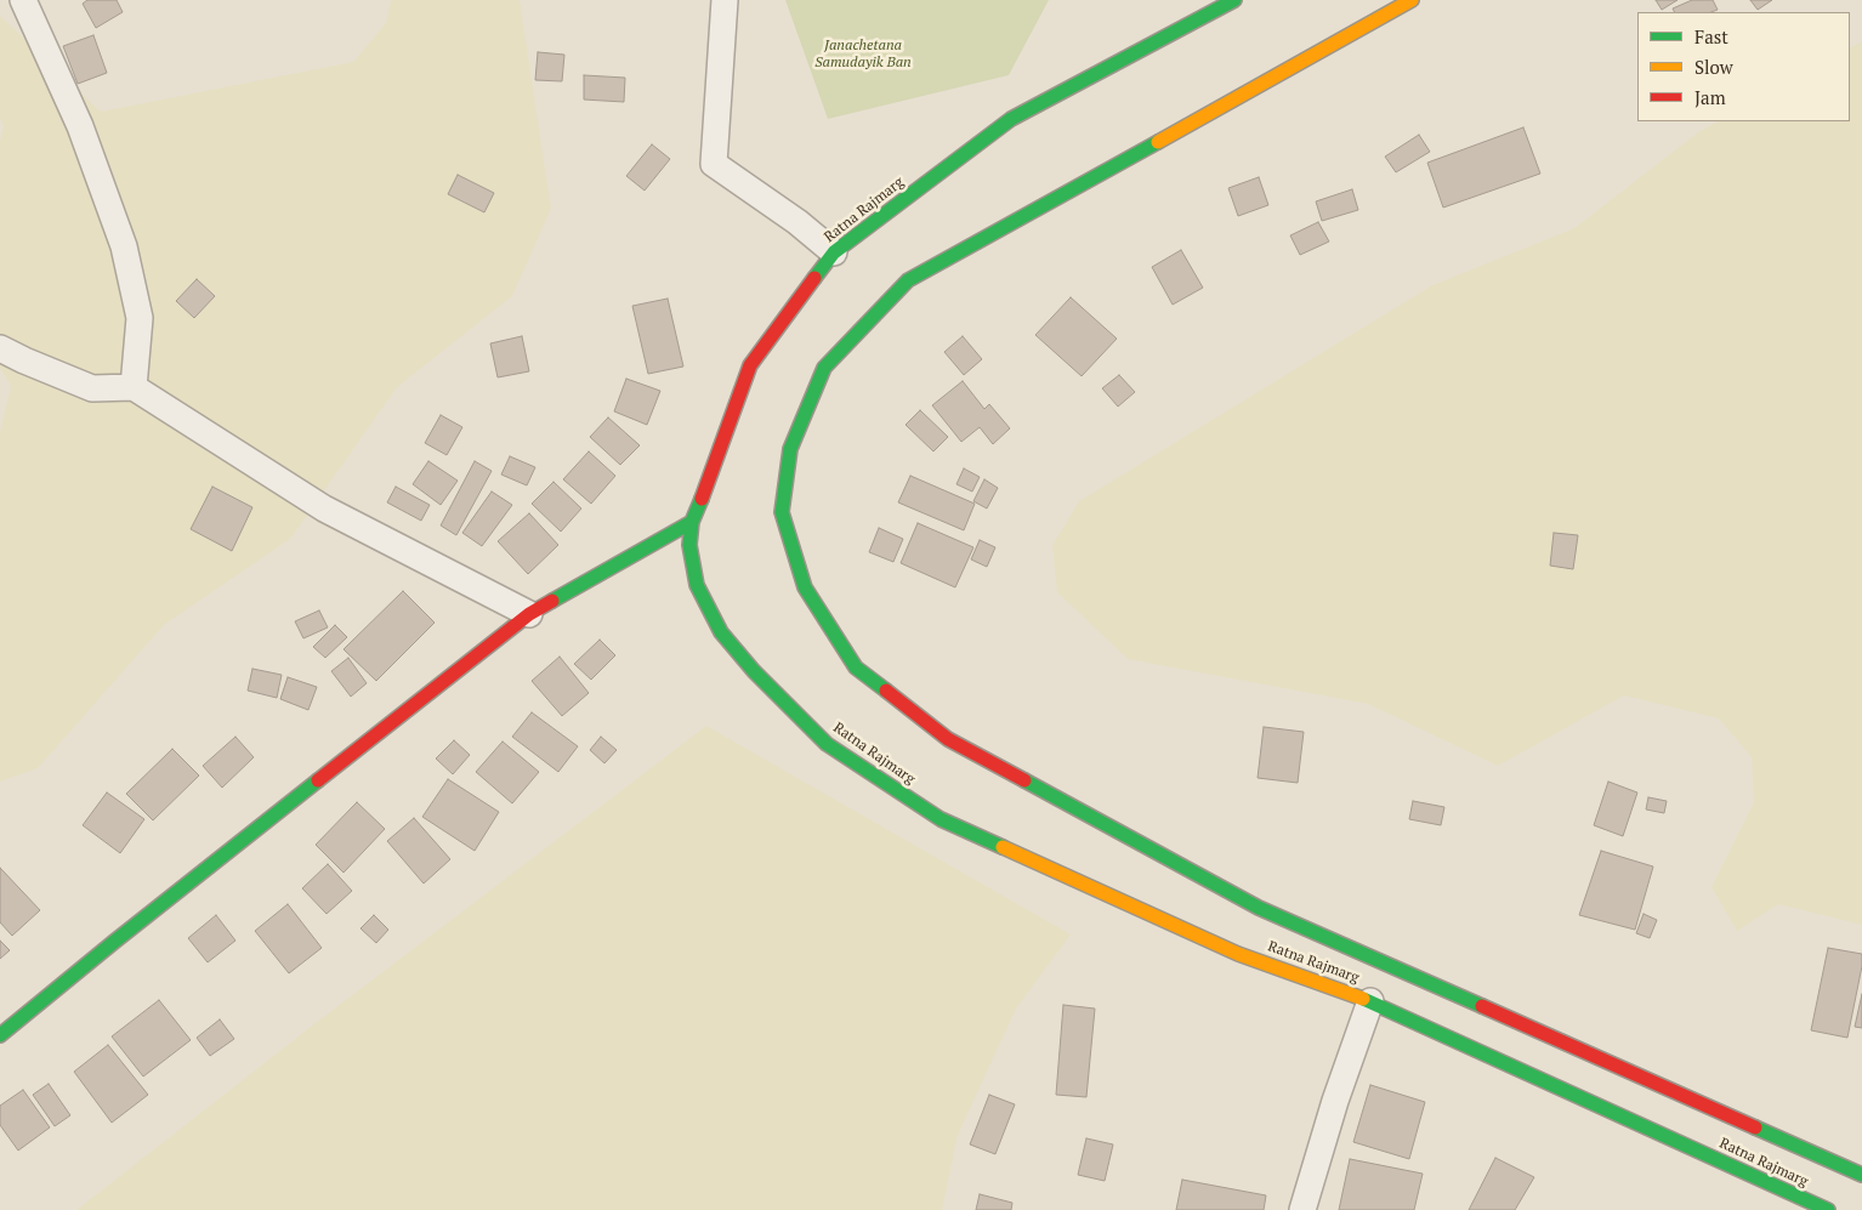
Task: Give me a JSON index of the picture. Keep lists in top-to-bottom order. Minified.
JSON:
{"streets":{"main road":["Ratna Rajmarg"]},"parks":["Janachetana Samudayik Ban"],"legend":["Fast","Slow","Jam"]}
